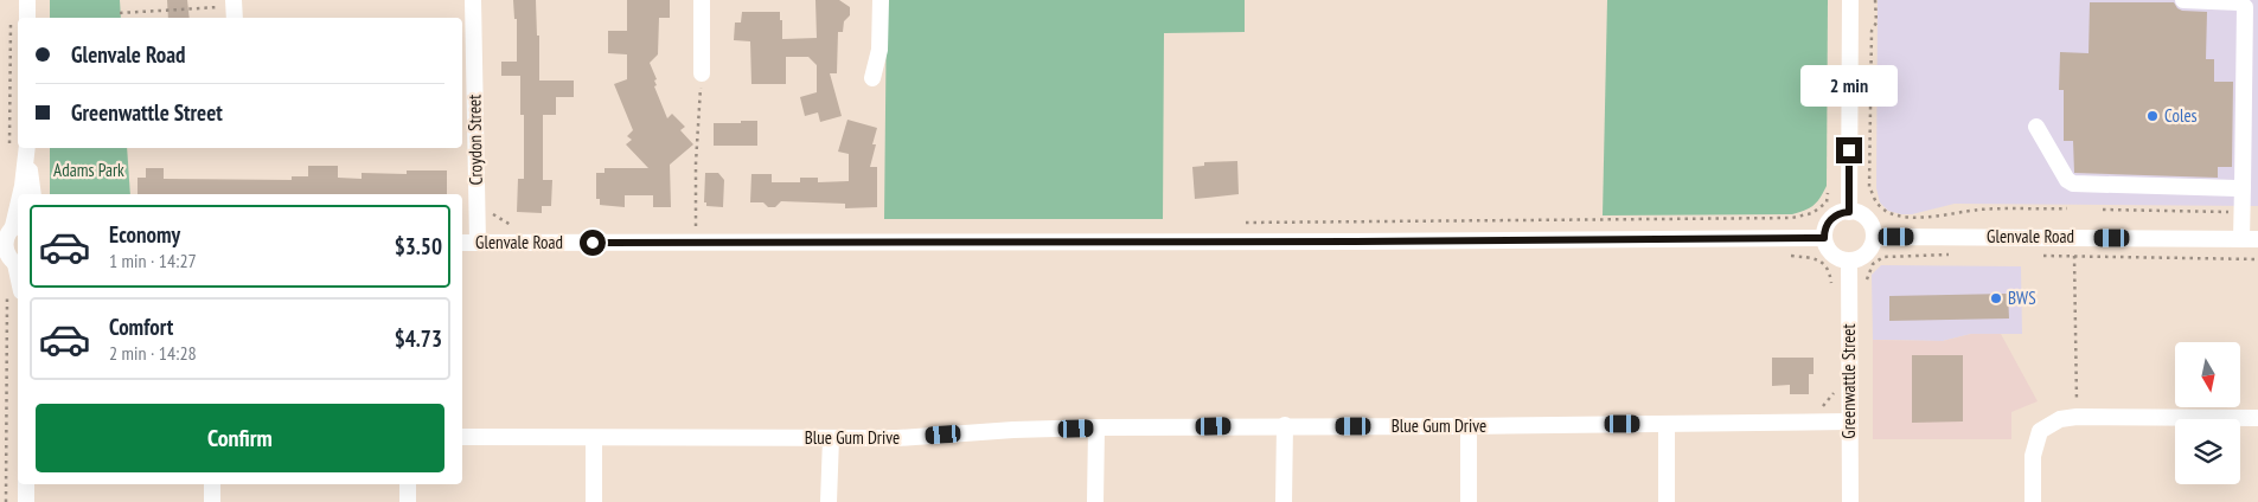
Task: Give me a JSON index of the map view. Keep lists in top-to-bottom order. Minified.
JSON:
{"streets":{"street":["Croydon Street","Glenvale Road","Greenwattle Street","Blue Gum Drive"]},"crossings":[["Croydon Street","Glenvale Road"],["Glenvale Road","Greenwattle Street"],["Greenwattle Street","Blue Gum Drive"]],"parks":["Adams Park"],"places":["Coles","BWS"],"north":"bottom","page":{"banner":["Glenvale Road","Greenwattle Street"],"bubble":"2 min","list":[{"name":"Economy","note":"1 min · 14:27","value":"$3.50"},{"name":"Comfort","note":"2 min · 14:28","value":"$4.73"}],"buttons":"Confirm"}}
